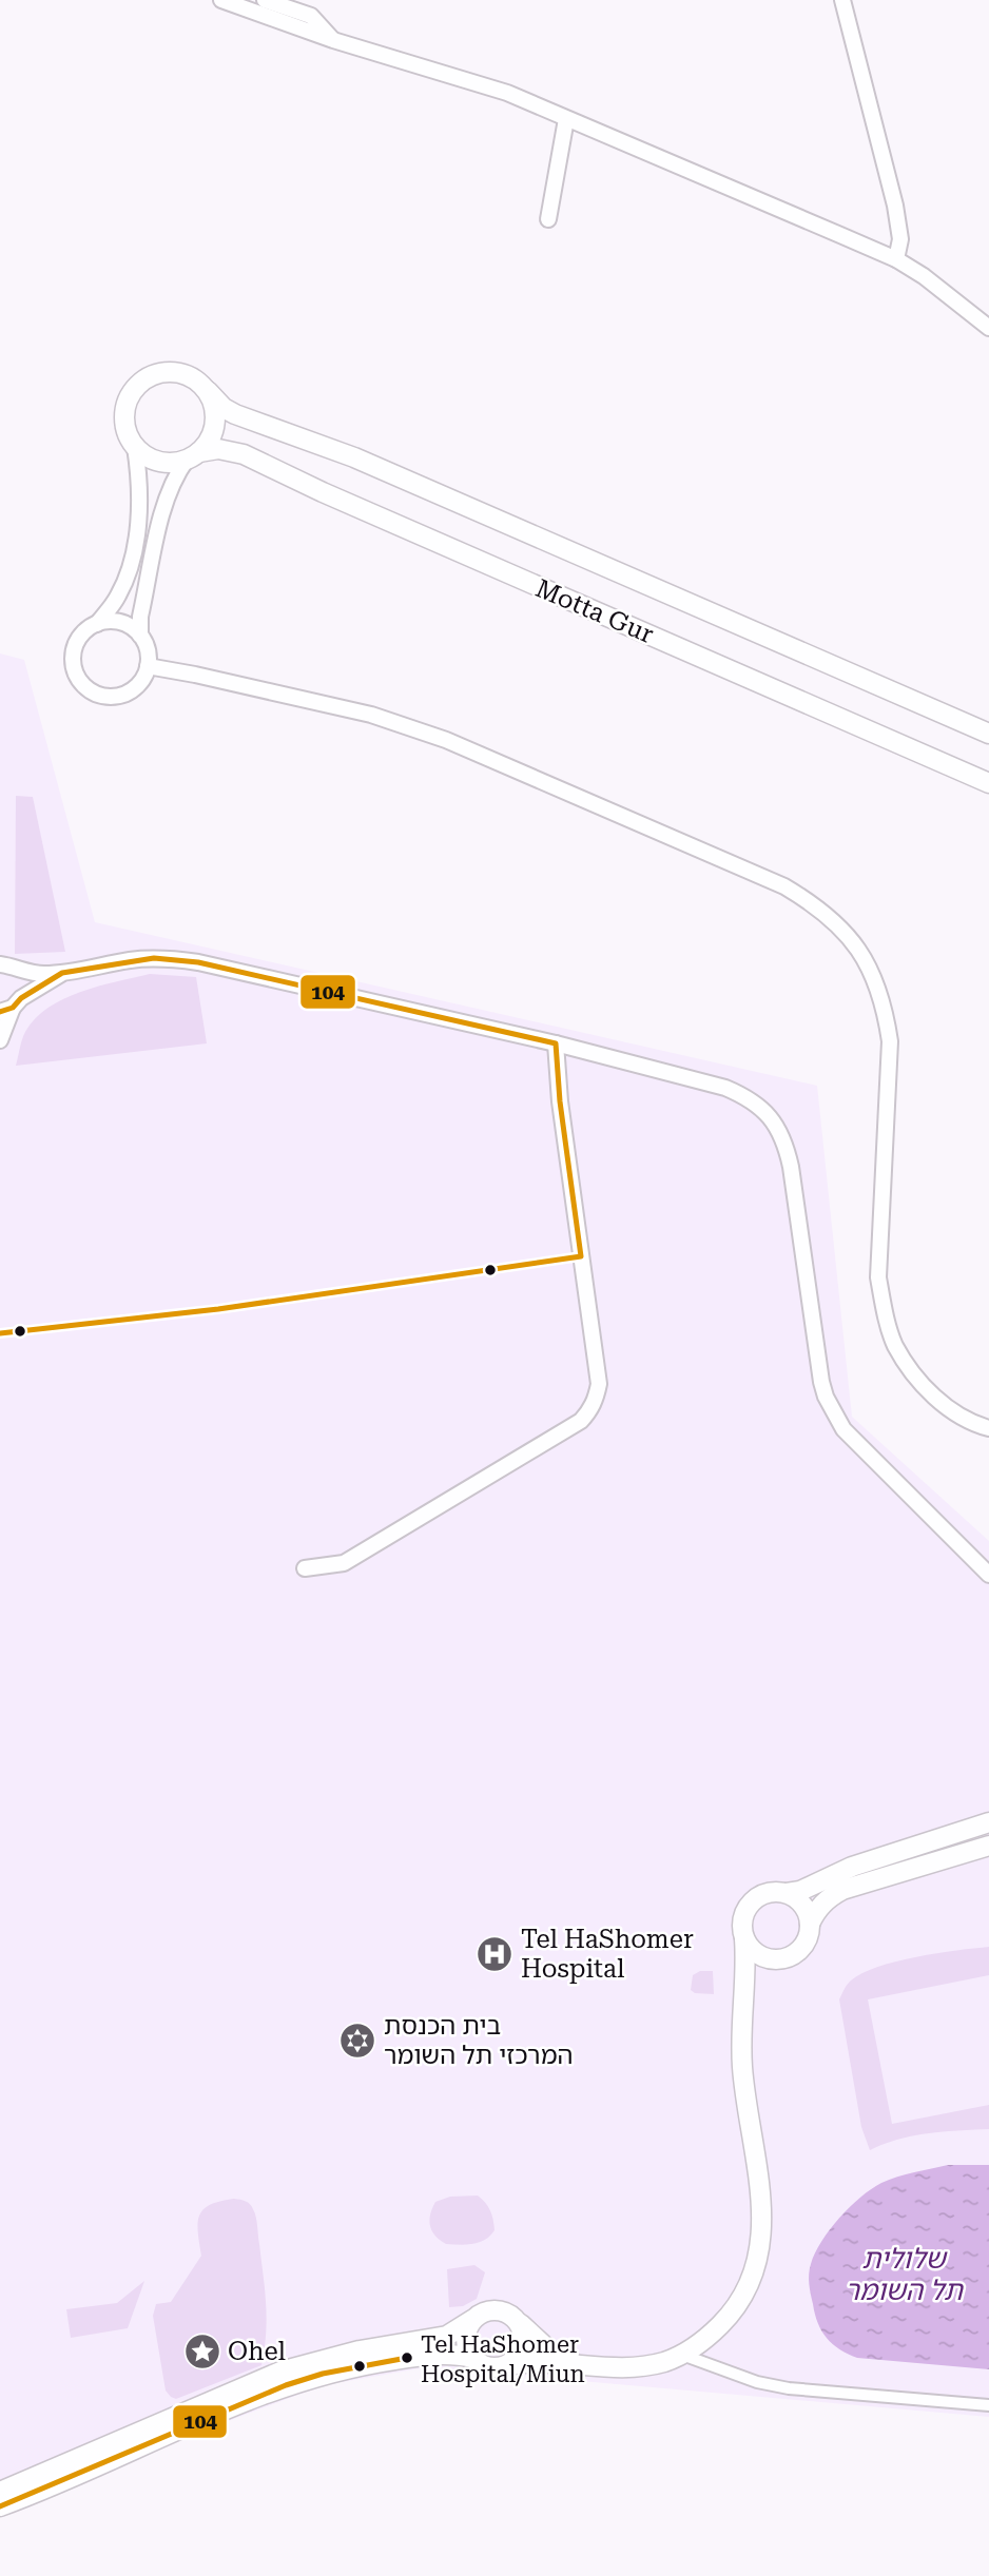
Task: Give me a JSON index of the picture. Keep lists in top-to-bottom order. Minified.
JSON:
{"streets":{"street":["Motta Gur"]},"water":["שלולית תל השומר"],"places":{"hospital":["Tel HaShomer Hospital"],"synagogue":["בית הכנסת המרכזי תל השומר"],"place":["Ohel"],"other":["Tel HaShomer Hospital/Miun"]},"lines":["transit line 104"]}
